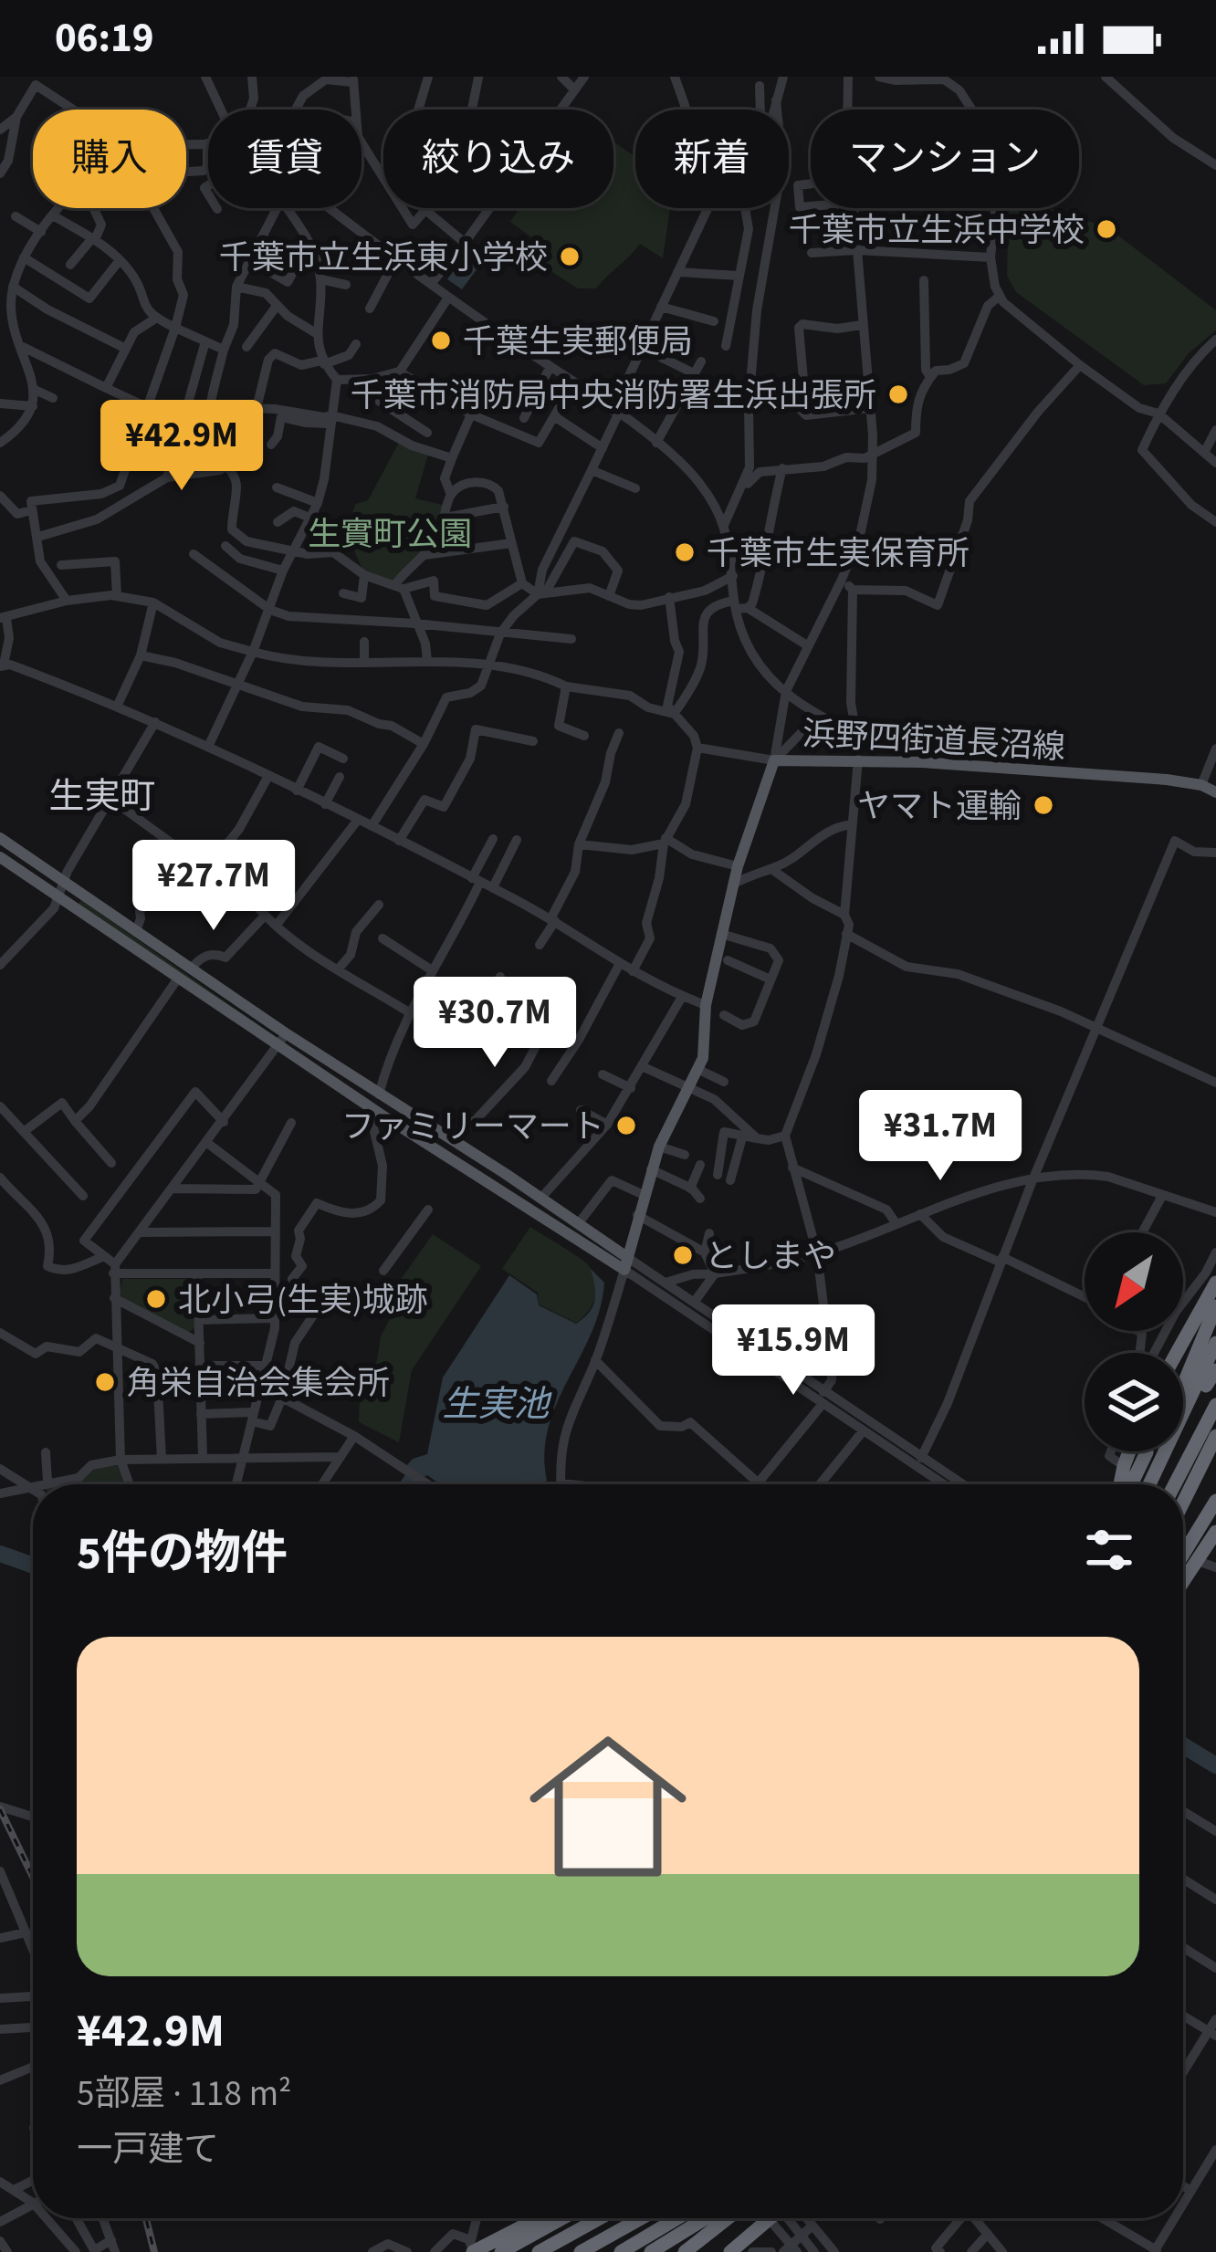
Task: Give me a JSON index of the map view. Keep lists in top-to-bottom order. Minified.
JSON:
{"streets":{"main road":["浜野四街道長沼線"]},"districts":["生実町"],"water":["生実池"],"parks":["生實町公園"],"places":["千葉市立生浜中学校","千葉市立生浜東小学校","千葉生実郵便局","千葉市消防局中央消防署生浜出張所","千葉市生実保育所","ヤマト運輸","ファミリーマート","としまや","北小弓(生実)城跡","角栄自治会集会所"],"north":"bottom left","page":{"status":"06:19","chip":["購入","賃貸","絞り込み","新着","マンション"],"price":["¥42.9M","¥27.7M","¥30.7M","¥31.7M","¥15.9M"],"heading":"5件の物件","list":[{"name":"¥42.9M","note":"5部屋 · 118 m² · 一戸建て"}]}}
